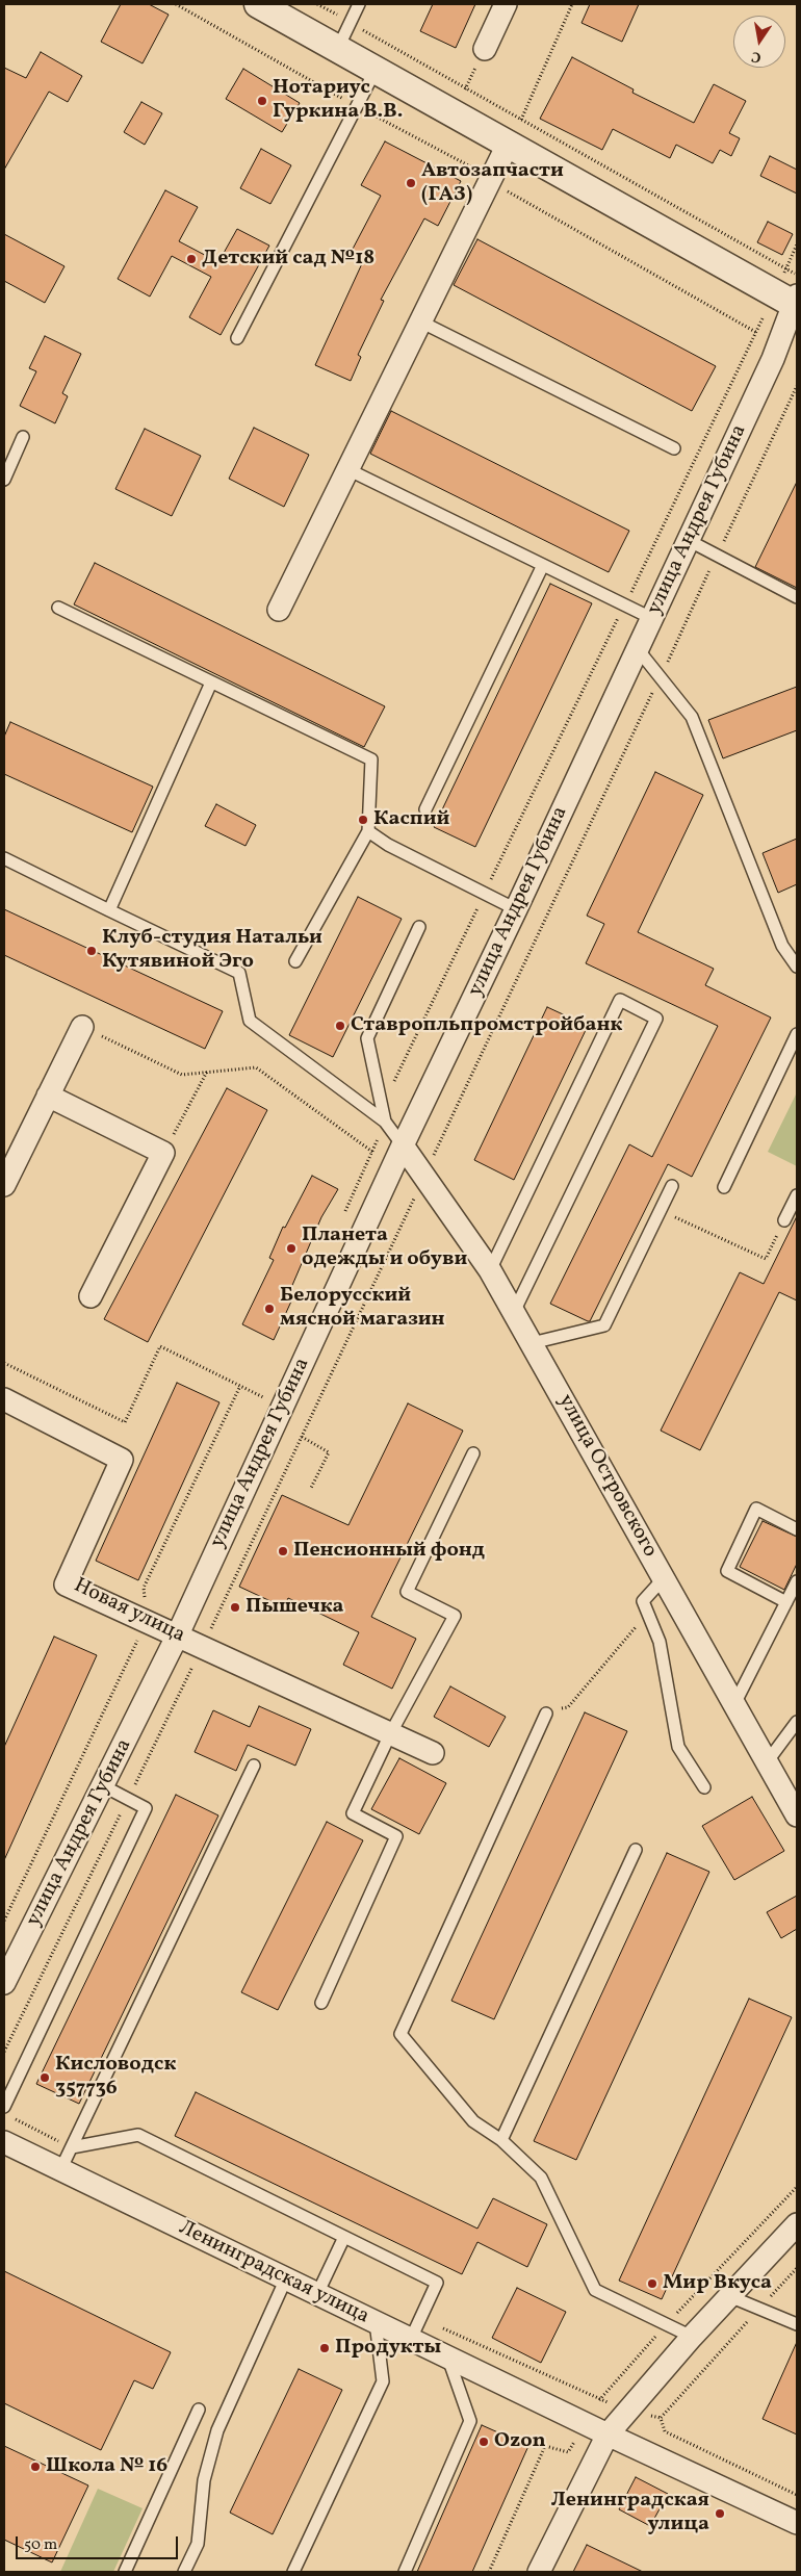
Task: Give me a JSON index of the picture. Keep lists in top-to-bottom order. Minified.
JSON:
{"streets":{"street":["улица Андрея Губина","улица Островского","Новая улица","Ленинградская улица"]},"crossings":[["улица Андрея Губина","улица Островского"],["улица Андрея Губина","Новая улица"]],"places":["Нотариус Гуркина В.В.","Автозапчасти (ГАЗ)","Детский сад №18","Каспий","Клуб-студия Натальи Кутявиной Эго","Ставропльпромстройбанк","Планета одежды и обуви","Белорусский мясной магазин","Пенсионный фонд","Пышечка","Кисловодск 357736","Мир Вкуса","Продукты","Ozon","Школа № 16","Ленинградская улица"],"scale_bar":"50 m","north":"bottom"}
